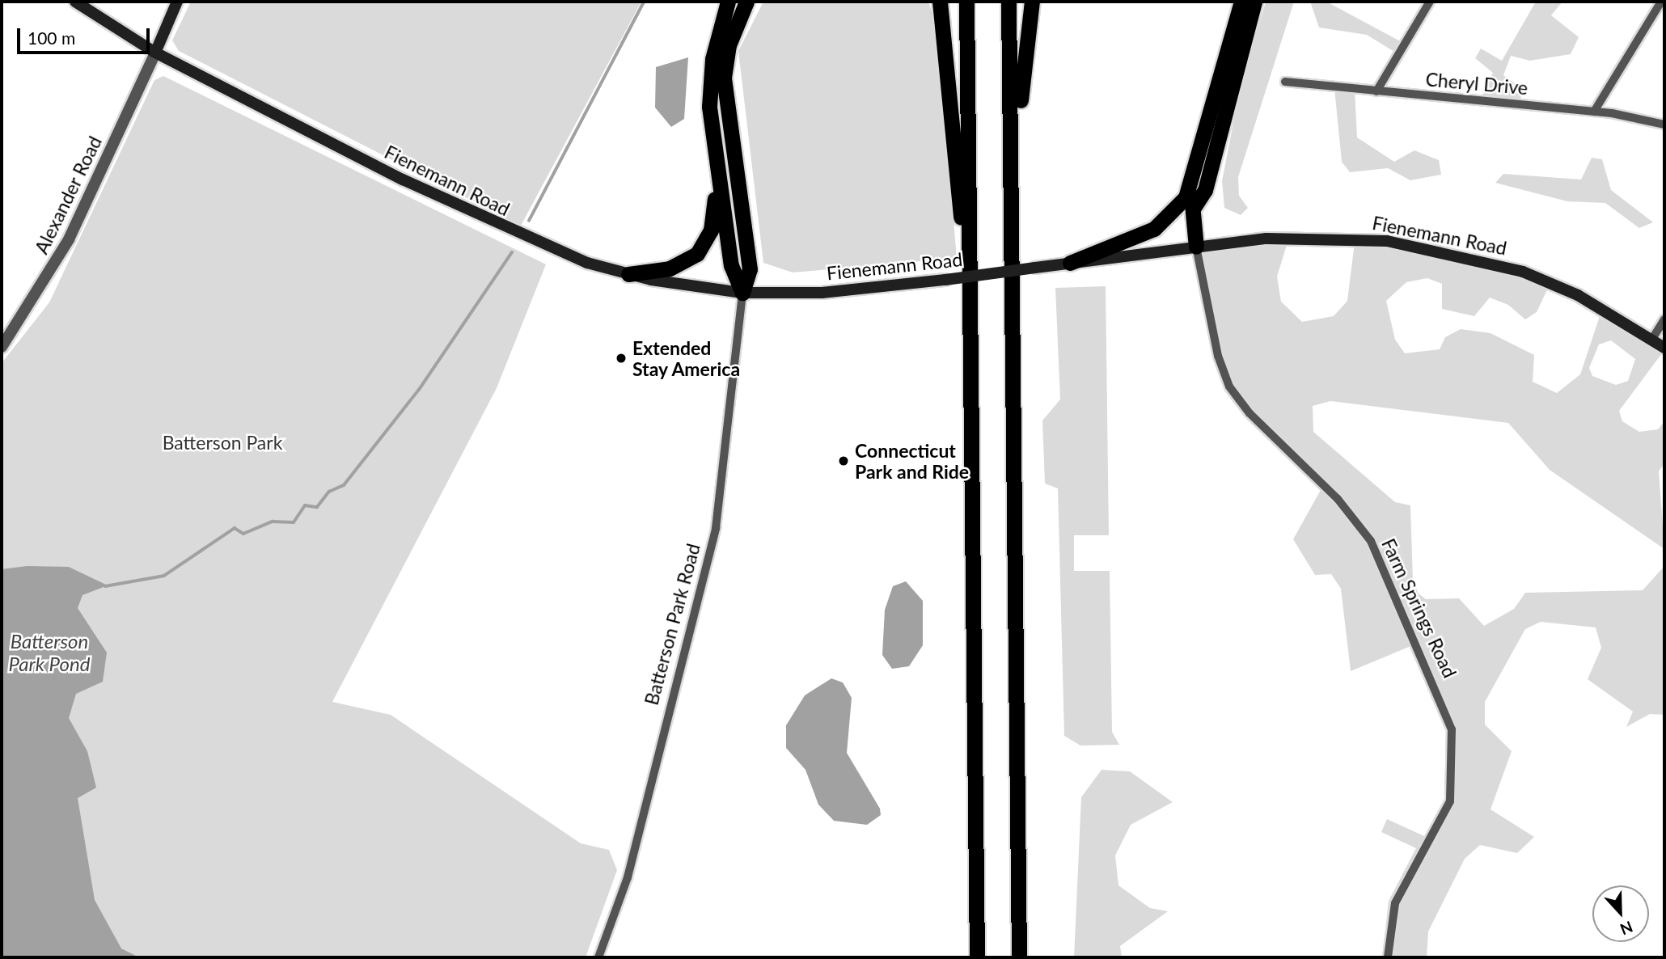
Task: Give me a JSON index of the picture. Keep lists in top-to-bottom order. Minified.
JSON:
{"streets":{"main road":["Fienemann Road"],"street":["Cheryl Drive","Alexander Road","Farm Springs Road","Batterson Park Road"]},"crossings":[["Fienemann Road","Alexander Road"],["Fienemann Road","Farm Springs Road"],["Fienemann Road","Batterson Park Road"]],"water":["Batterson Park Pond"],"parks":["Batterson Park"],"places":["Extended Stay America","Connecticut Park and Ride"],"scale_bar":"100 m","north":"bottom"}
